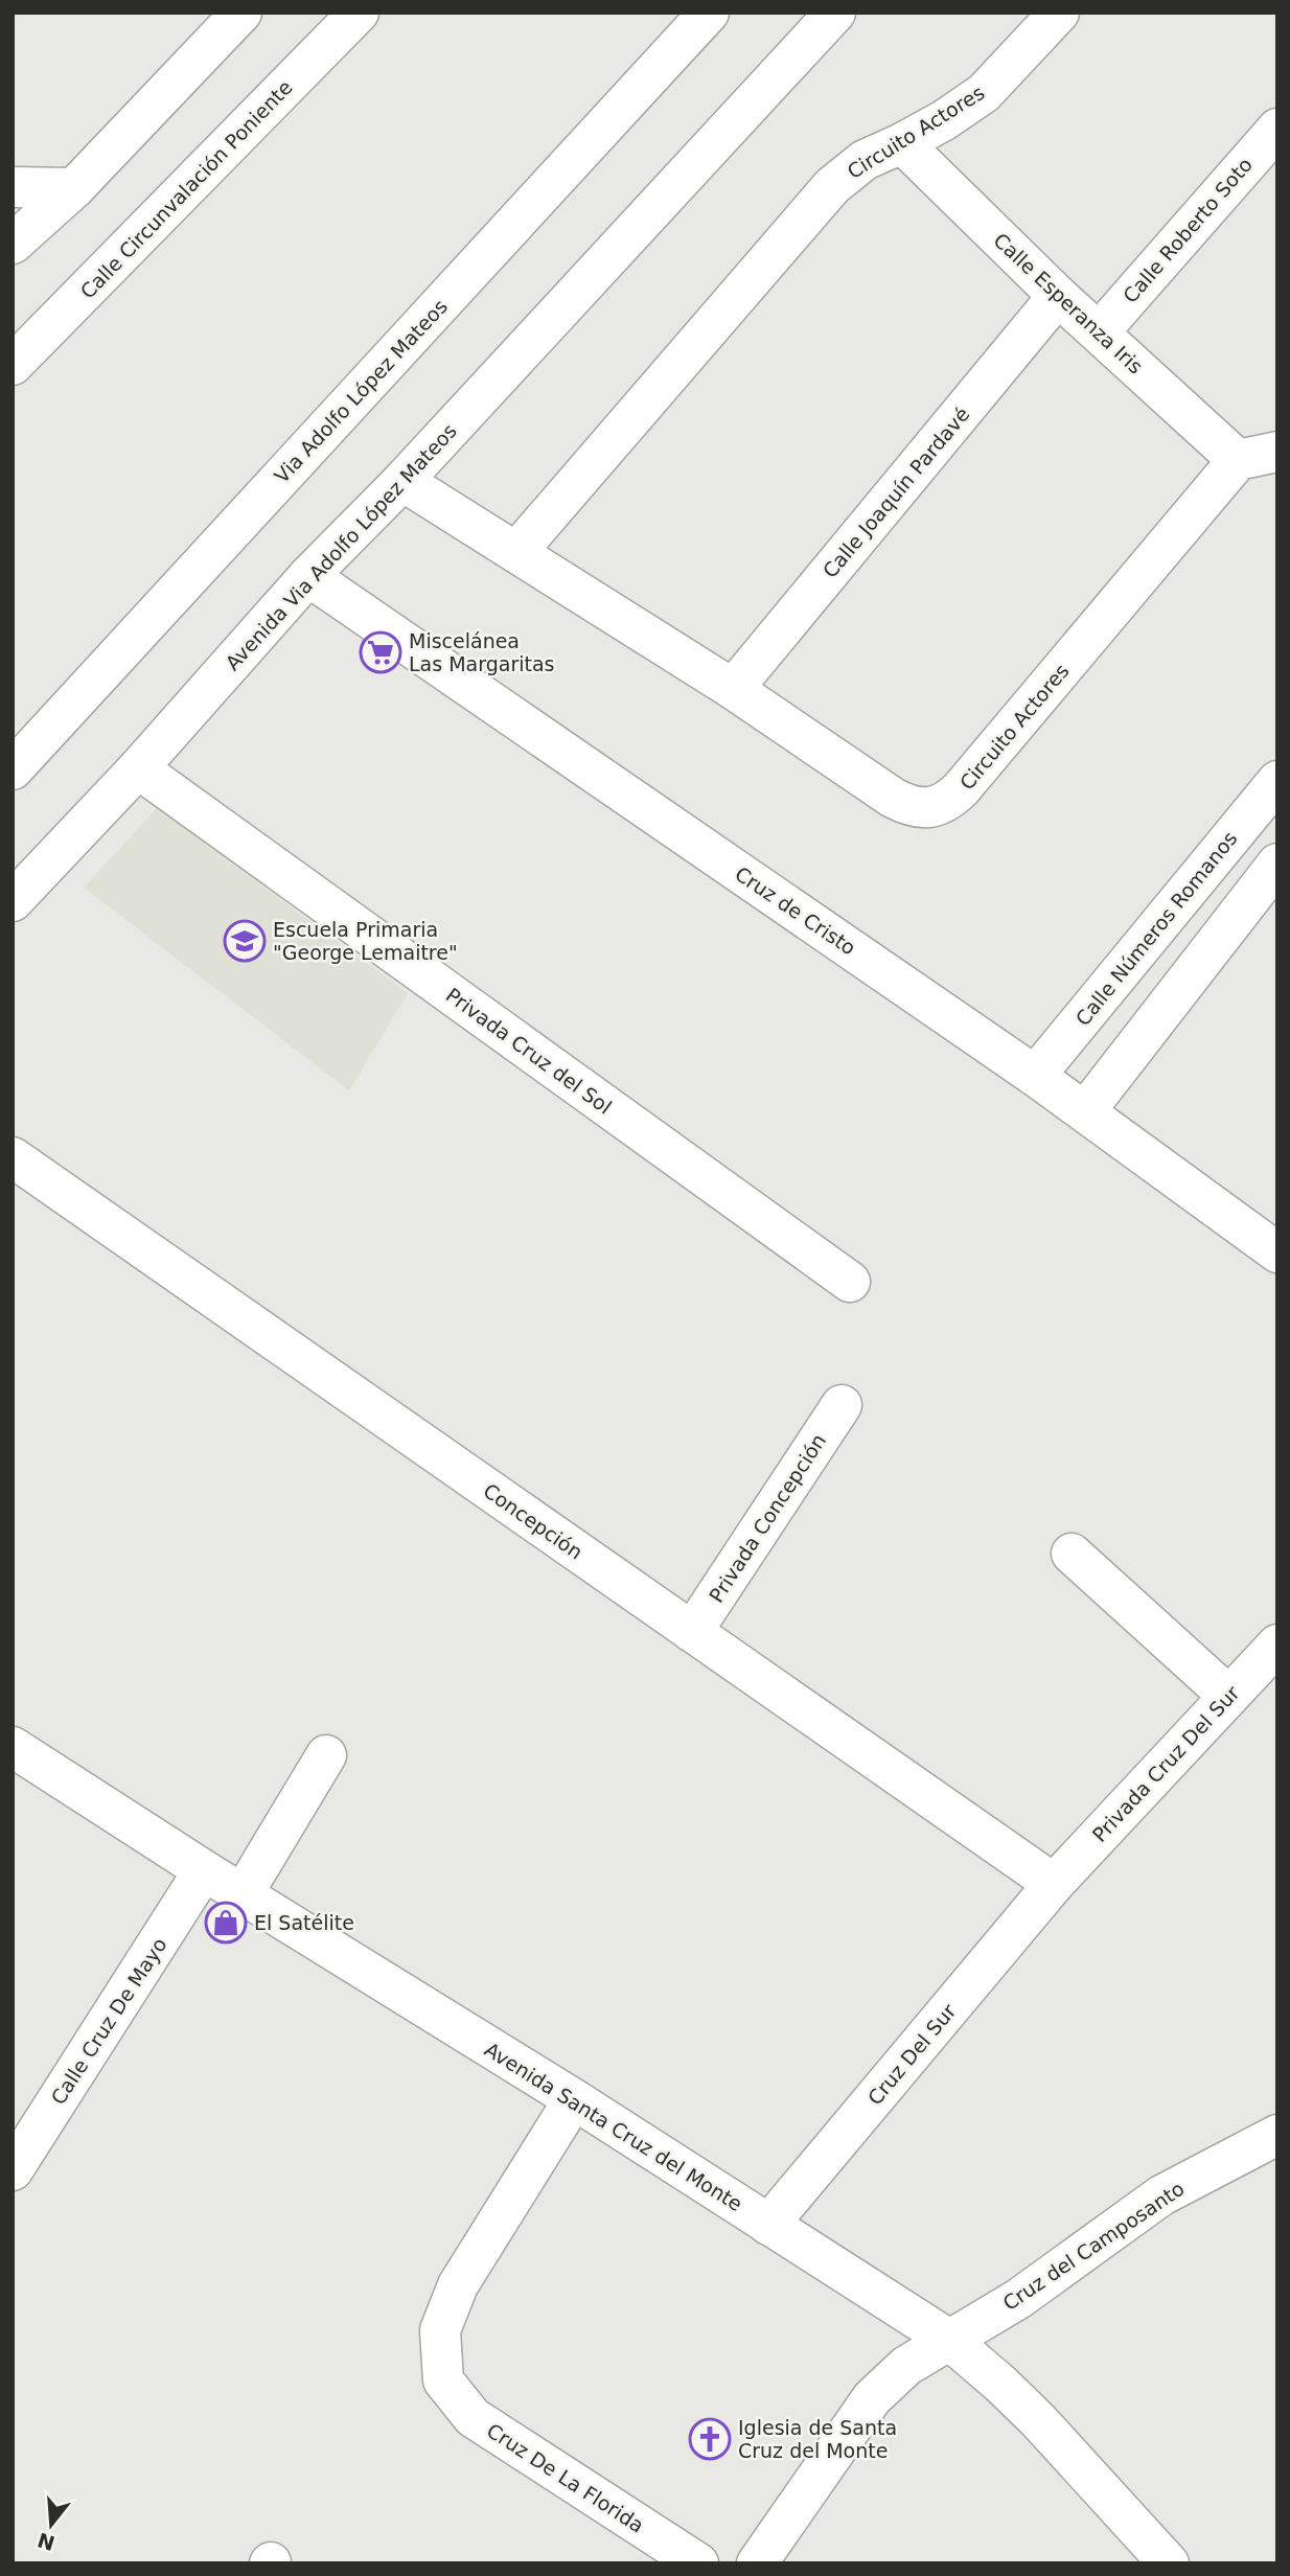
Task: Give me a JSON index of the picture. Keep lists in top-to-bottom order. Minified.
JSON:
{"streets":{"street":["Circuito Actores","Calle Circunvalación Poniente","Calle Roberto Soto","Calle Esperanza Iris","Via Adolfo López Mateos","Calle Joaquín Pardavé","Avenida Via Adolfo López Mateos","Cruz de Cristo","Calle Números Romanos","Privada Cruz del Sol","Privada Concepción","Concepción","Privada Cruz Del Sur","Calle Cruz De Mayo","Cruz Del Sur","Avenida Santa Cruz del Monte","Cruz del Camposanto","Cruz De La Florida"]},"crossings":[["Circuito Actores","Calle Esperanza Iris"],["Circuito Actores","Calle Joaquín Pardavé"],["Circuito Actores","Avenida Via Adolfo López Mateos"],["Calle Roberto Soto","Calle Esperanza Iris"],["Calle Esperanza Iris","Calle Joaquín Pardavé"],["Avenida Via Adolfo López Mateos","Cruz de Cristo"],["Avenida Via Adolfo López Mateos","Privada Cruz del Sol"],["Cruz de Cristo","Calle Números Romanos"],["Privada Concepción","Concepción"],["Concepción","Privada Cruz Del Sur"],["Concepción","Cruz Del Sur"],["Privada Cruz Del Sur","Cruz Del Sur"],["Calle Cruz De Mayo","Avenida Santa Cruz del Monte"],["Cruz Del Sur","Avenida Santa Cruz del Monte"],["Avenida Santa Cruz del Monte","Cruz del Camposanto"],["Avenida Santa Cruz del Monte","Cruz De La Florida"]],"places":{"supermarket":["Miscelánea Las Margaritas"],"school or university":["Escuela Primaria \"George Lemaitre\""],"shop":["El Satélite"],"church":["Iglesia de Santa Cruz del Monte"]},"north":"bottom"}
